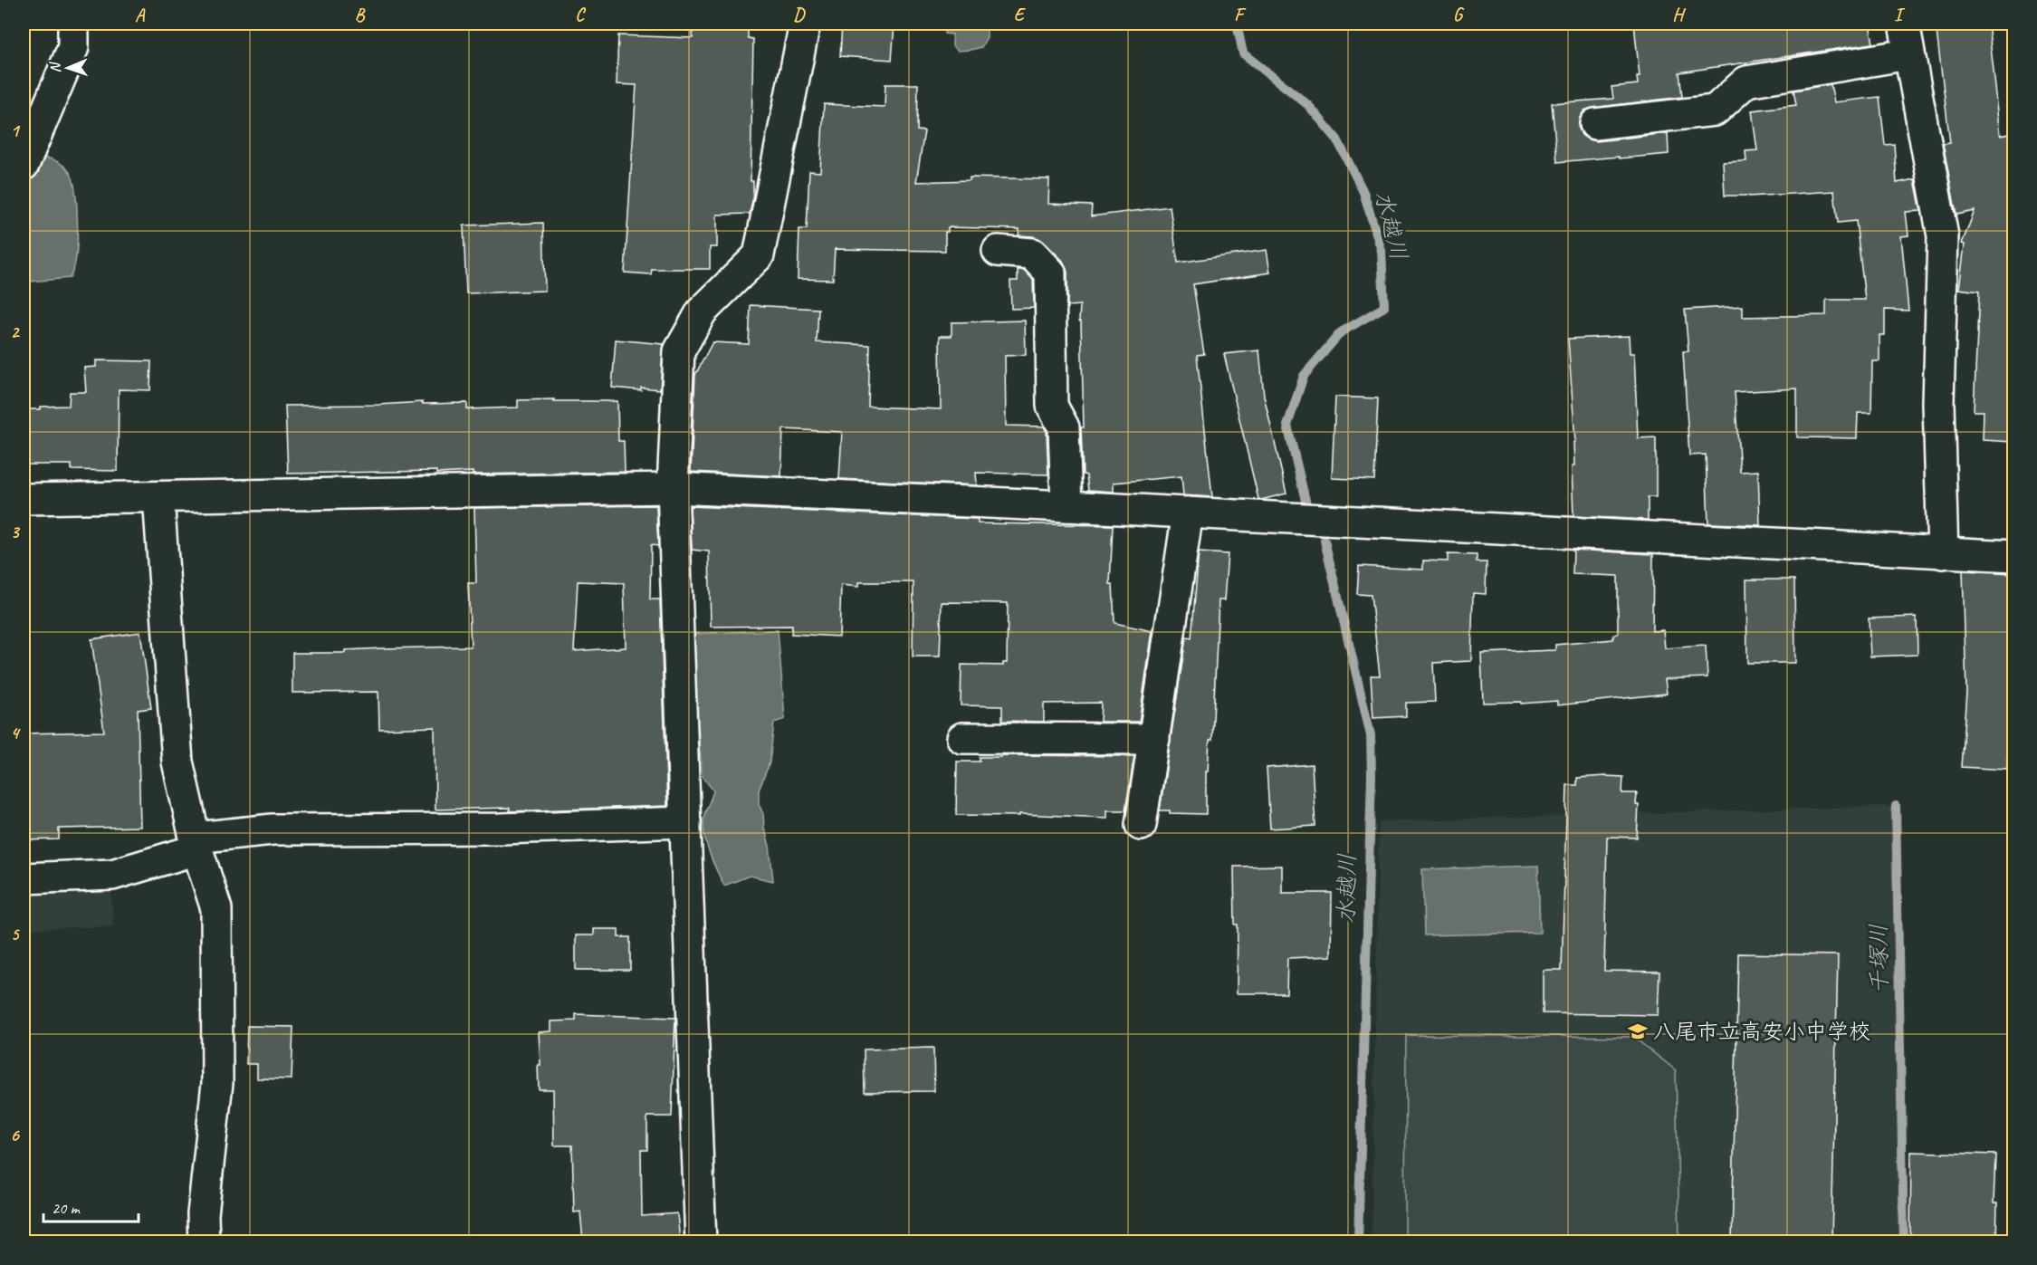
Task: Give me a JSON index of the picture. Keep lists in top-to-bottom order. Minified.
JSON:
{"water":["水越川","千塚川"],"places":{"school or university":["八尾市立高安小中学校"]},"scale_bar":"20 m","north":"left","grid":{"columns":["A","B","C","D","E","F","G","H","I"],"rows":["1","2","3","4","5","6"]}}
